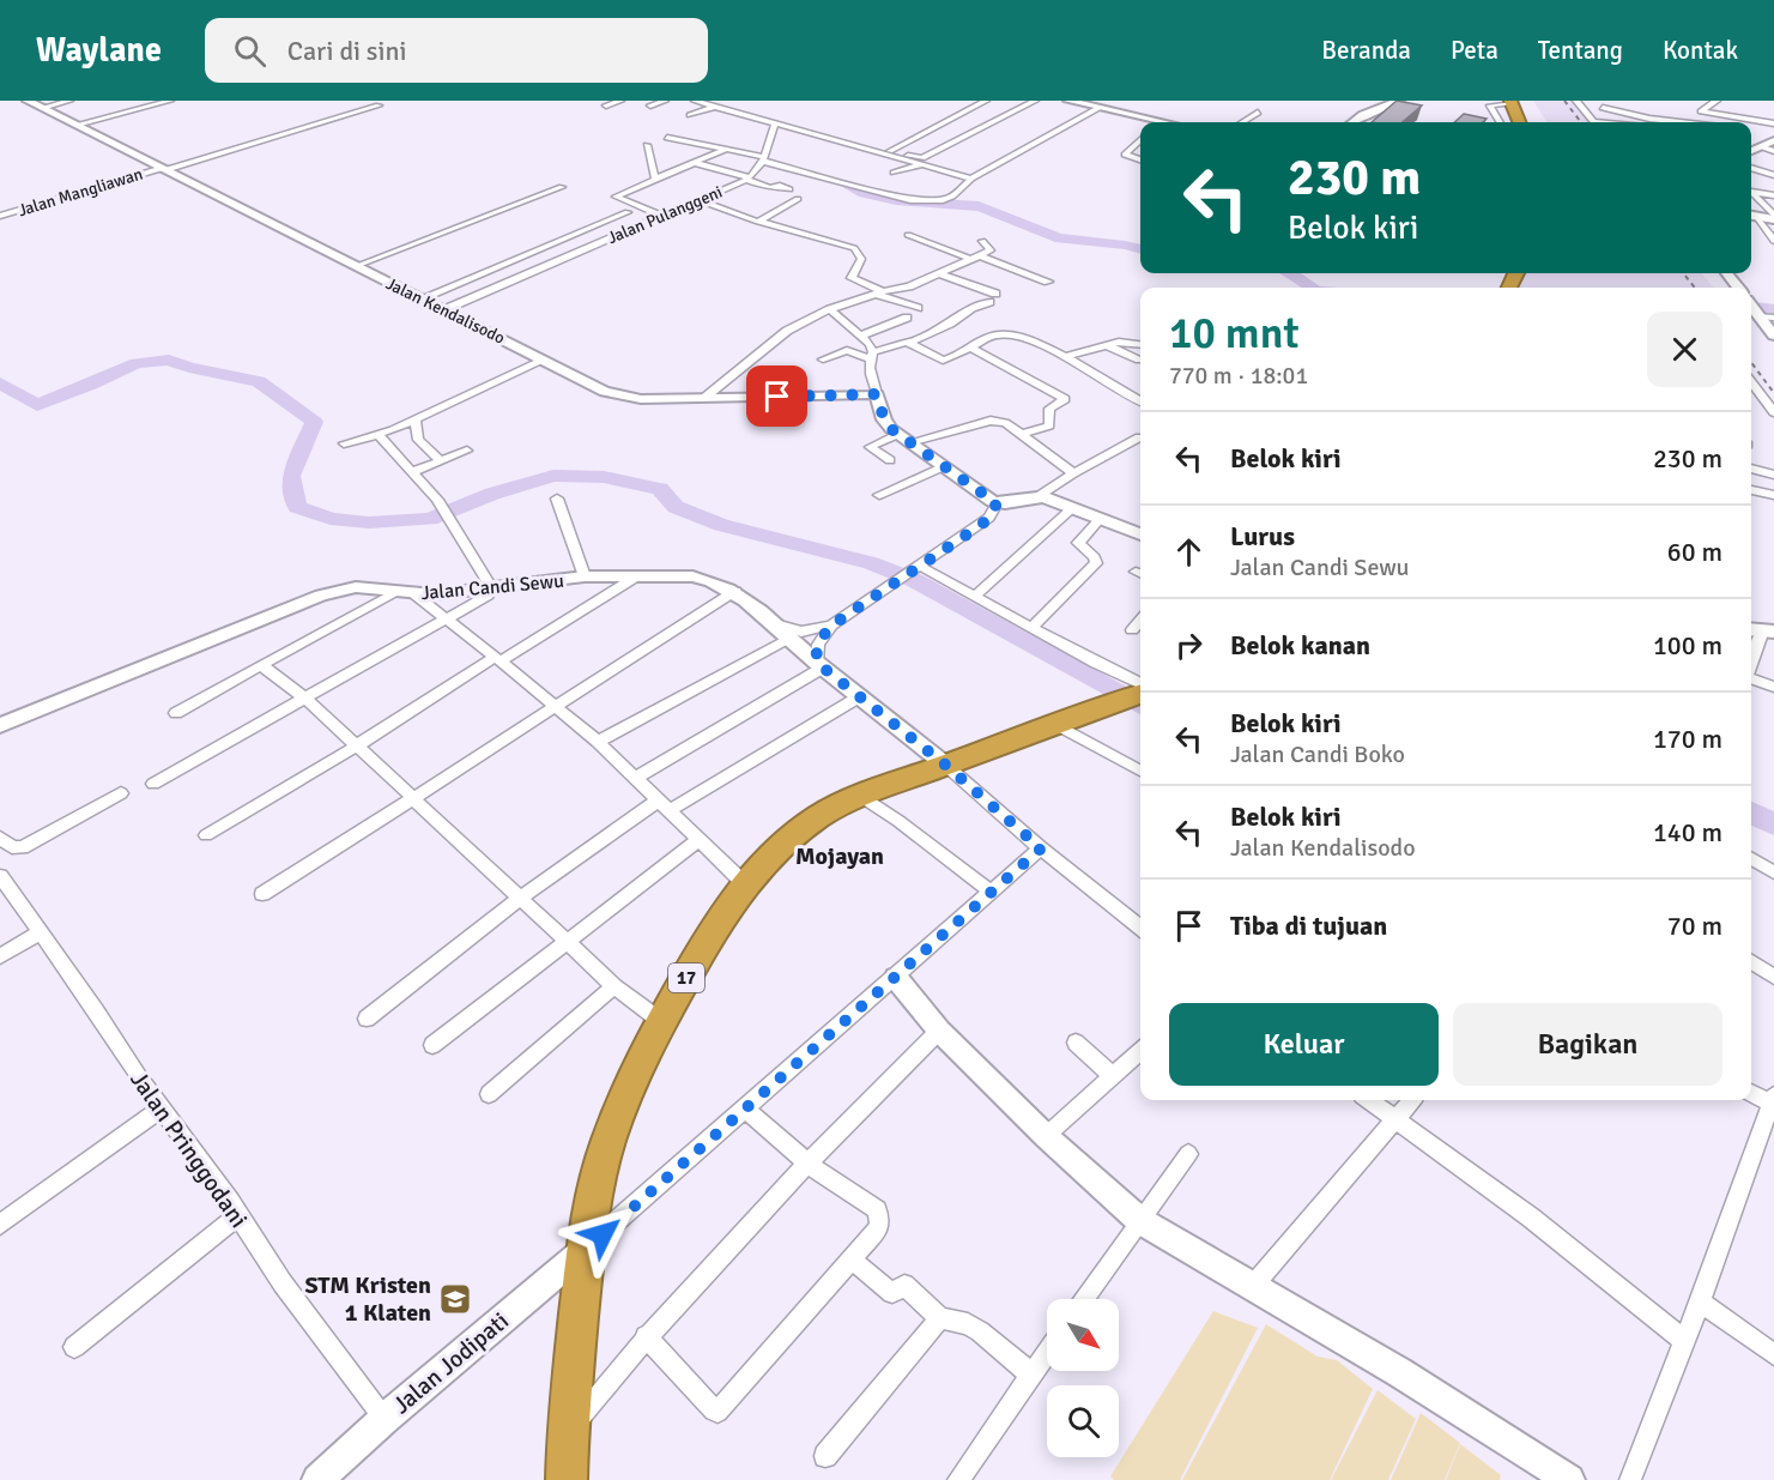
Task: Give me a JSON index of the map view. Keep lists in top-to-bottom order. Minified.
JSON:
{"streets":{"highway":["17"],"street":["Jalan Mangliawan","Jalan Pulanggeni","Jalan Kendalisodo","Jalan Candi Sewu","Jalan Pringgodani","Jalan Jodipati"]},"crossings":[["Jalan Mangliawan","Jalan Kendalisodo"],["Jalan Pulanggeni","Jalan Kendalisodo"],["Jalan Candi Sewu","17"],["17","Jalan Jodipati"],["Jalan Pringgodani","Jalan Jodipati"]],"districts":["Mojayan"],"places":{"school or university":["STM Kristen 1 Klaten"]},"north":"bottom right","page":{"header":"Waylane","search":"Cari di sini","nav":["Beranda","Peta","Tentang","Kontak"],"turn":["230 m","Belok kiri"],"heading":["10 mnt","770 m · 18:01"],"list":[{"name":"Belok kiri","value":"230 m"},{"name":"Lurus","note":"Jalan Candi Sewu","value":"60 m"},{"name":"Belok kanan","value":"100 m"},{"name":"Belok kiri","note":"Jalan Candi Boko","value":"170 m"},{"name":"Belok kiri","note":"Jalan Kendalisodo","value":"140 m"},{"name":"Tiba di tujuan","value":"70 m"}],"buttons":["Keluar","Bagikan"]}}
